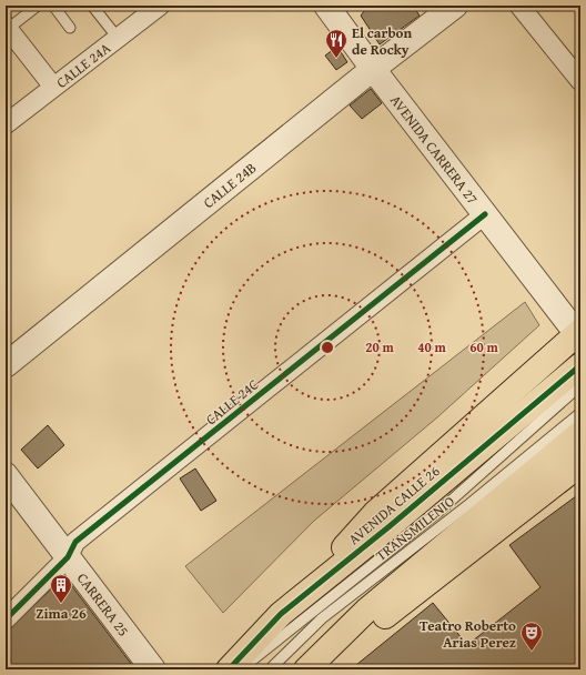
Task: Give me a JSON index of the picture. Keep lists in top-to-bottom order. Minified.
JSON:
{"streets":{"main road":["AVENIDA CALLE 26"],"street":["CALLE 24A","AVENIDA CARRERA 27","CALLE 24B","CALLE 24C","CARRERA 25"],"lane":["TRANSMILENIO"]},"crossings":[["AVENIDA CARRERA 27","CALLE 24B"],["AVENIDA CARRERA 27","CALLE 24C"],["CALLE 24C","CARRERA 25"]],"places":{"restaurant":["El carbon de Rocky"],"building":["Zima 26"],"theatre":["Teatro Roberto Arias Perez"]},"rings":["20 m","40 m","60 m"]}
